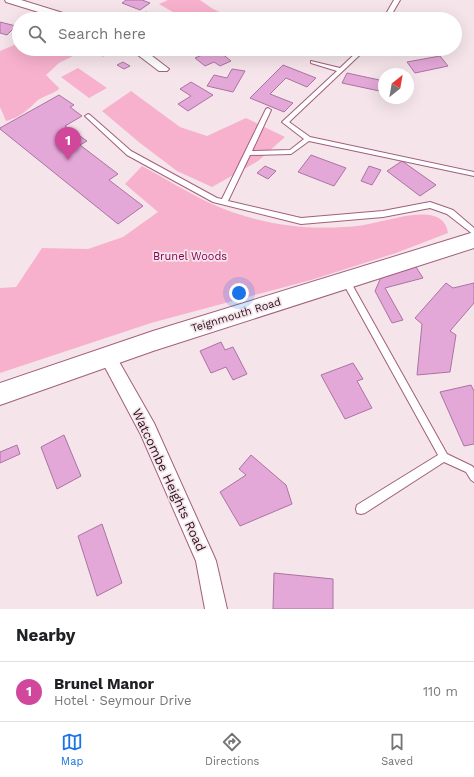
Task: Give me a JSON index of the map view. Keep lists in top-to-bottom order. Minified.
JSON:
{"streets":{"main road":["Teignmouth Road"],"street":["Watcombe Heights Road"]},"crossings":[["Teignmouth Road","Watcombe Heights Road"]],"parks":["Brunel Woods"],"north":"top right","page":{"search":"Search here","pins":"1","heading":"Nearby","list":[{"mark":"1","name":"Brunel Manor","note":"Hotel · Seymour Drive","value":"110 m"}],"nav":["Map","Directions","Saved"]}}
